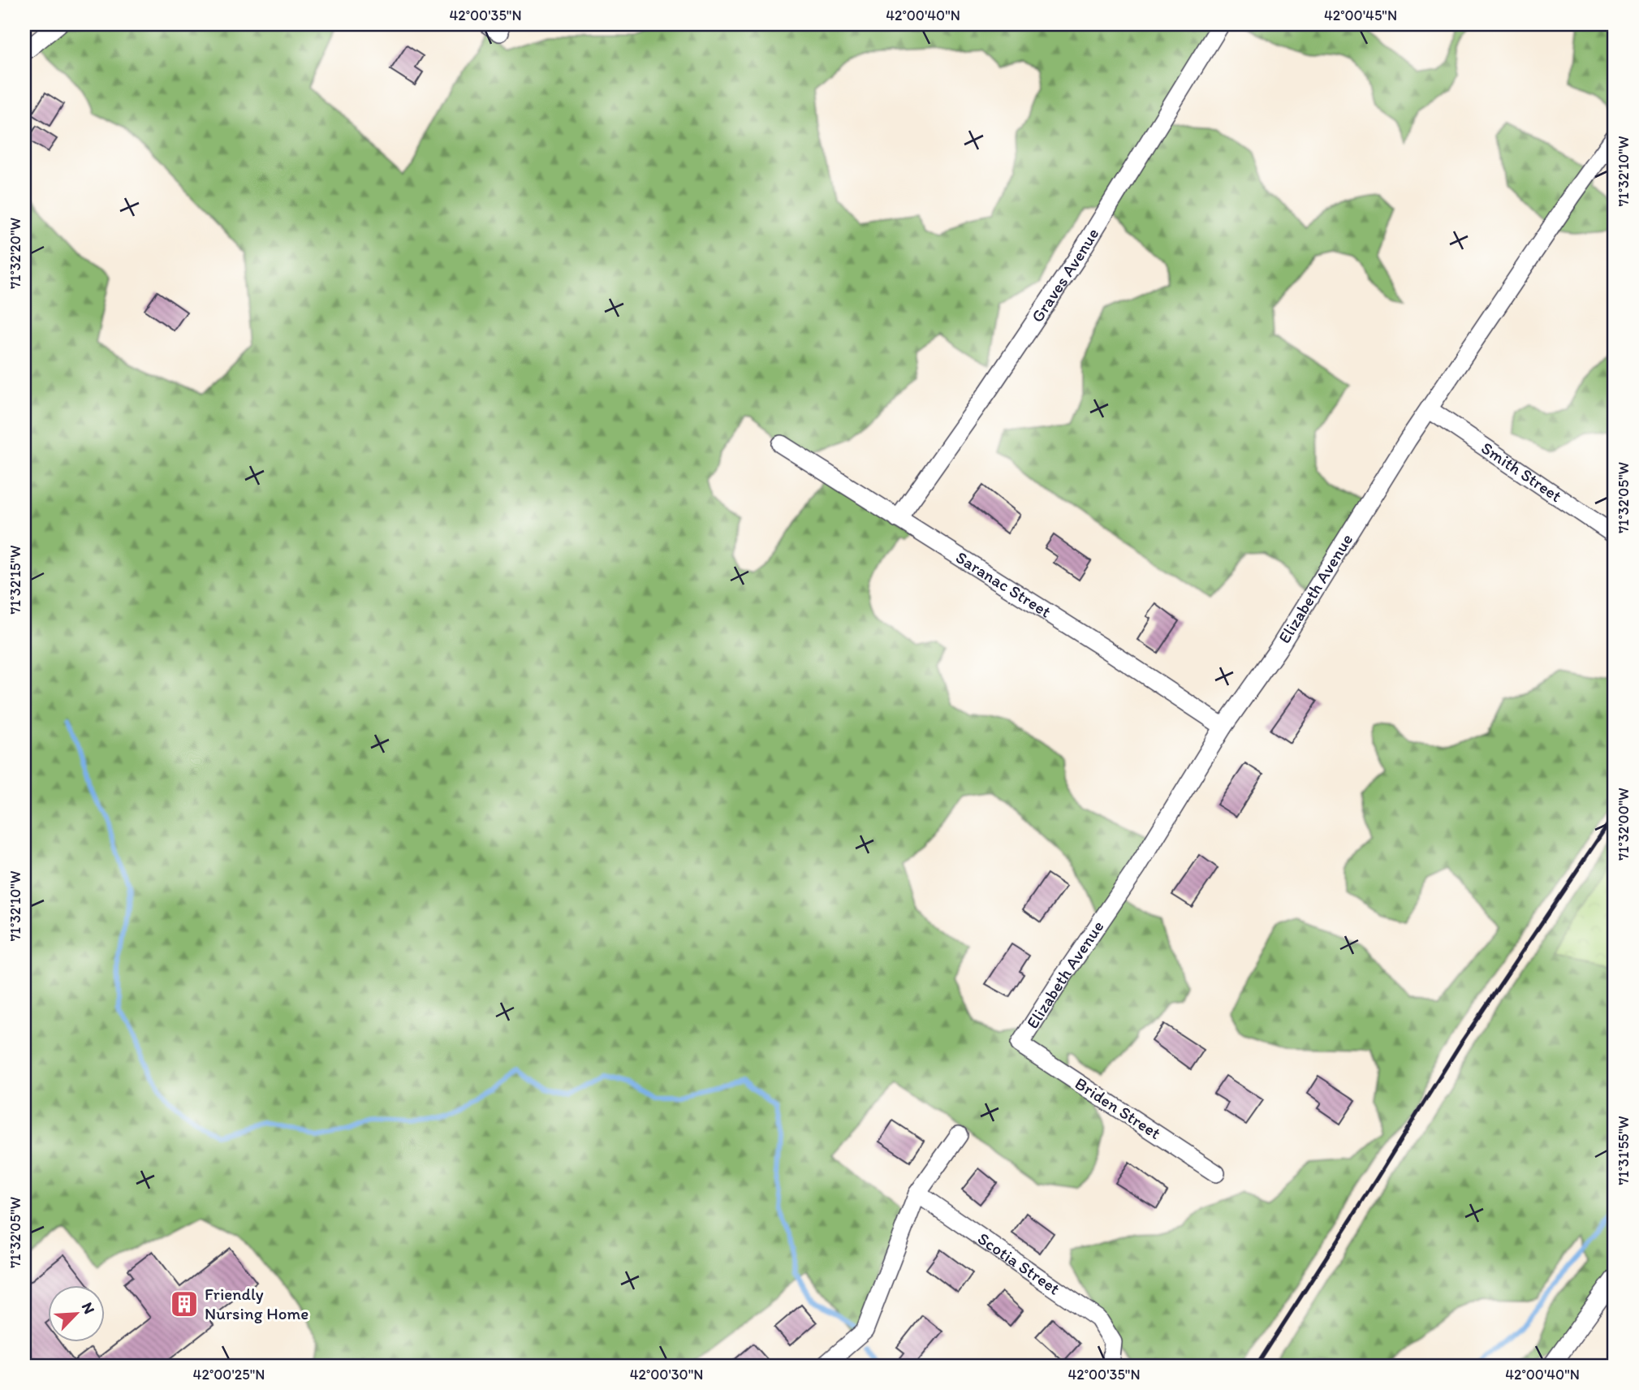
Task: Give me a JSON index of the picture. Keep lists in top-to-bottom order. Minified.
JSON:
{"streets":{"street":["Graves Avenue","Smith Street","Saranac Street","Elizabeth Avenue","Briden Street","Scotia Street"]},"crossings":[["Graves Avenue","Saranac Street"],["Smith Street","Elizabeth Avenue"],["Saranac Street","Elizabeth Avenue"],["Elizabeth Avenue","Briden Street"]],"places":{"building":["Friendly Nursing Home"]},"north":"top right","coordinates":["42°00'35\"N","42°00'40\"N","42°00'45\"N","71°32'10\"W","71°32'20\"W","71°32'05\"W","71°32'15\"W","71°32'00\"W","71°31'55\"W","42°00'25\"N","42°00'30\"N"]}
